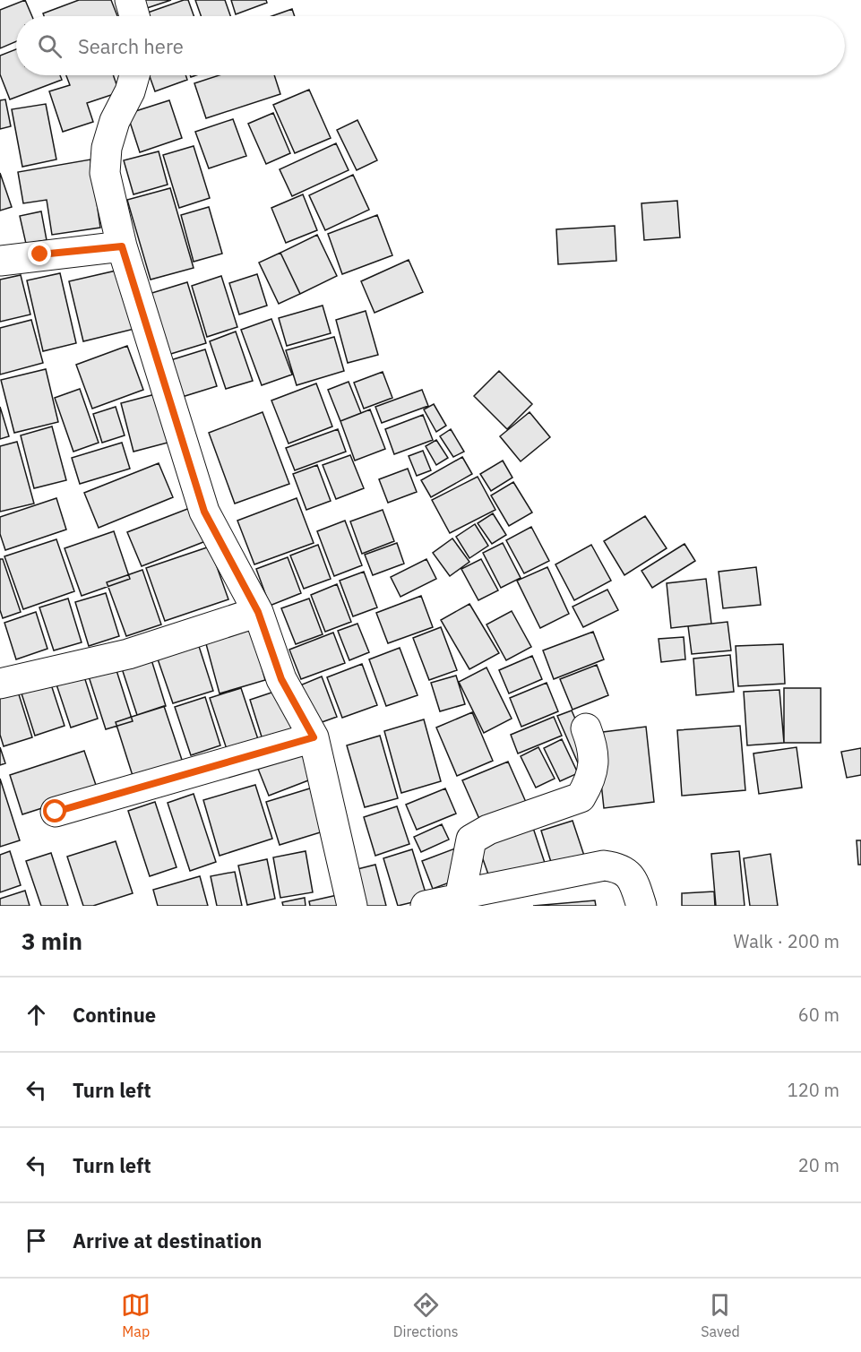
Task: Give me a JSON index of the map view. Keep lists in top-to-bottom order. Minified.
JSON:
{"page":{"search":"Search here","heading":["3 min","Walk · 200 m"],"list":[["Continue","60 m"],["Turn left","120 m"],["Turn left","20 m"],"Arrive at destination"],"nav":["Map","Directions","Saved"]}}
